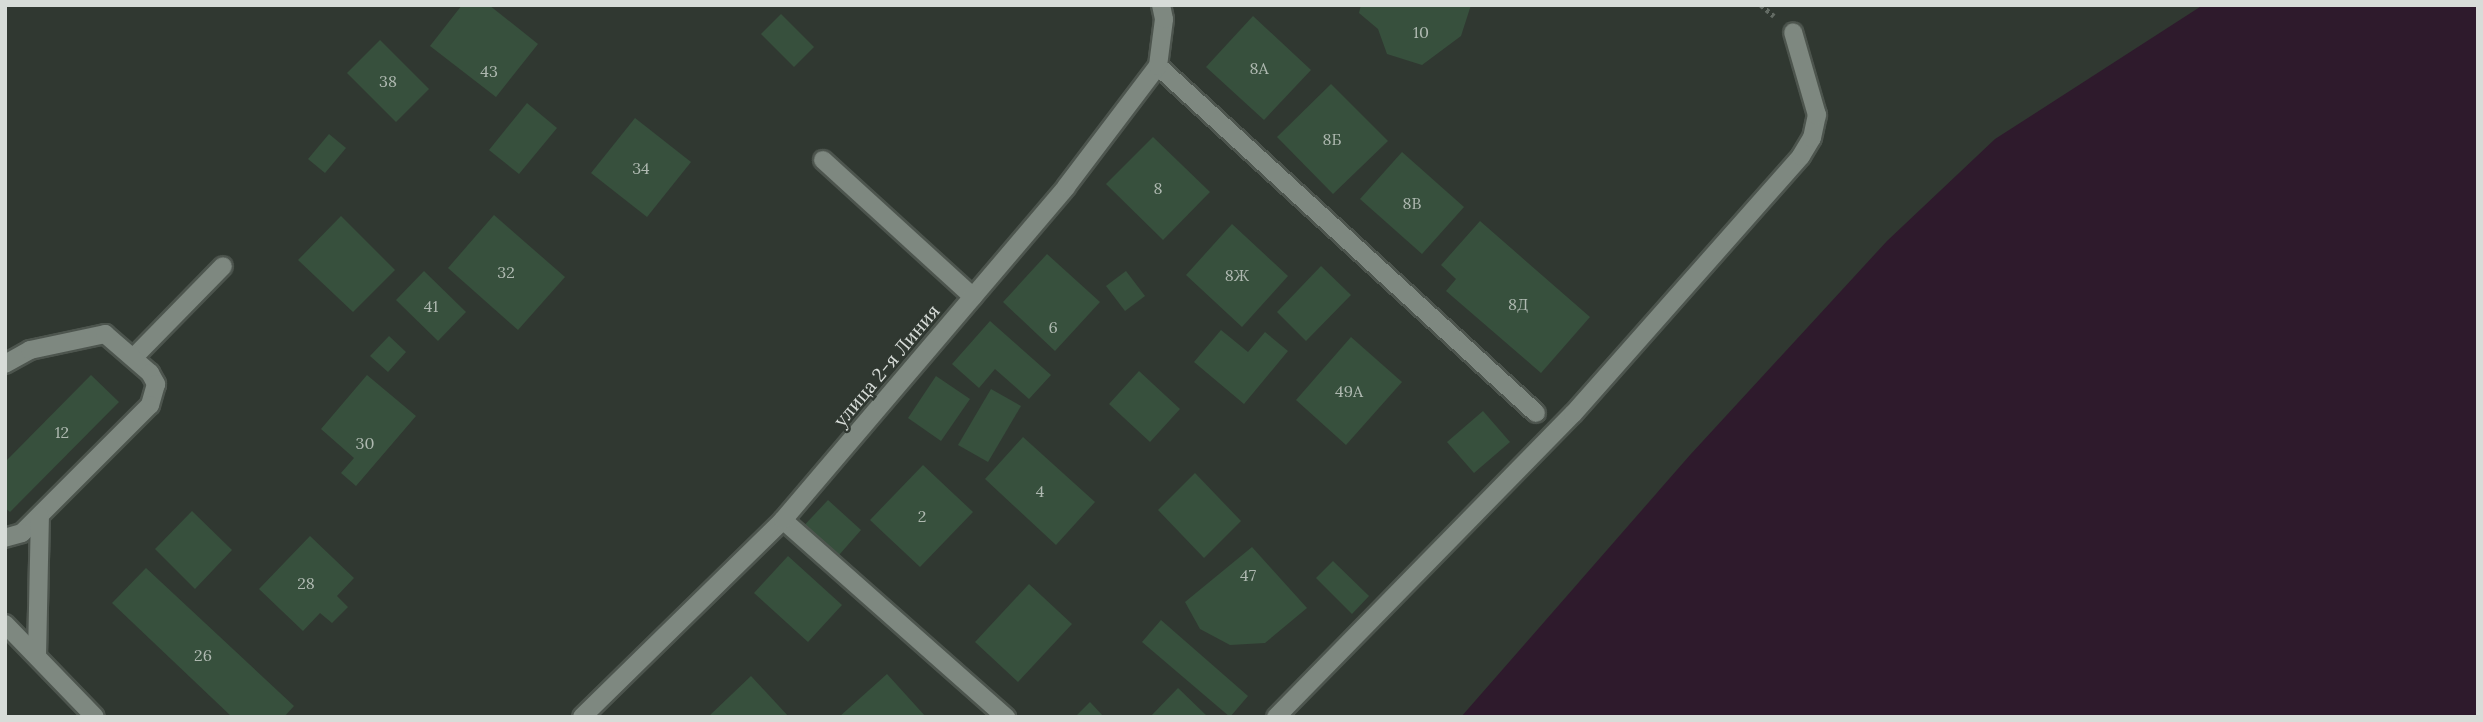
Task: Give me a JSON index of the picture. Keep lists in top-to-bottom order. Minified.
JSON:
{"streets":{"street":["улица 2-я Линия"]},"house_numbers":["10","8А","43","38","8Б","34","8","8В","32","8Ж","8Д","41","6","49А","12","30","4","2","47","28","26"]}
